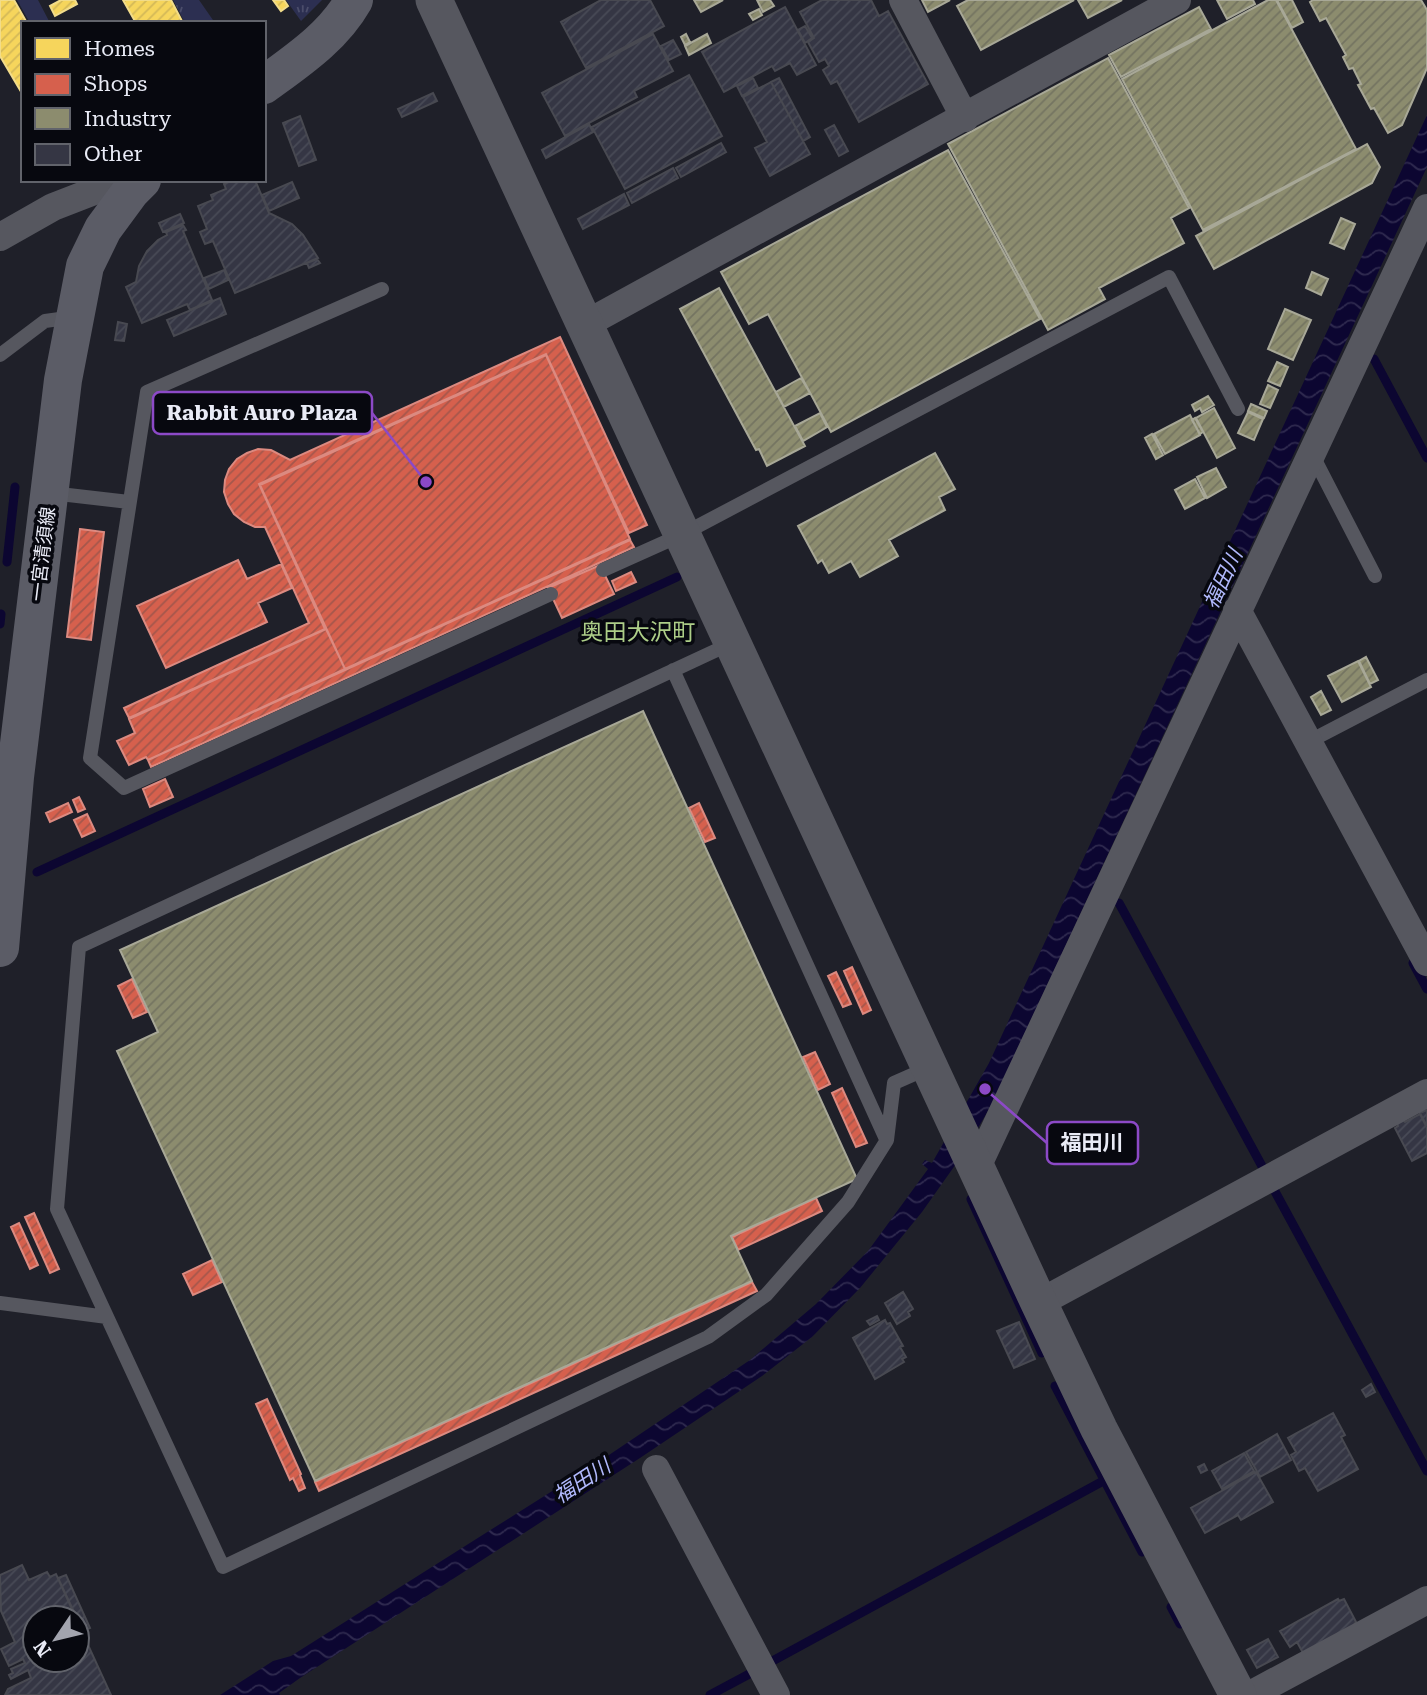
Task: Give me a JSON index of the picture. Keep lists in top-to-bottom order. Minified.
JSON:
{"streets":{"main road":["一宮清須線"]},"districts":["奥田大沢町"],"water":["福田川"],"places":["Rabbit Auro Plaza","福田川"],"legend":["Homes","Shops","Industry","Other"],"north":"bottom left"}
